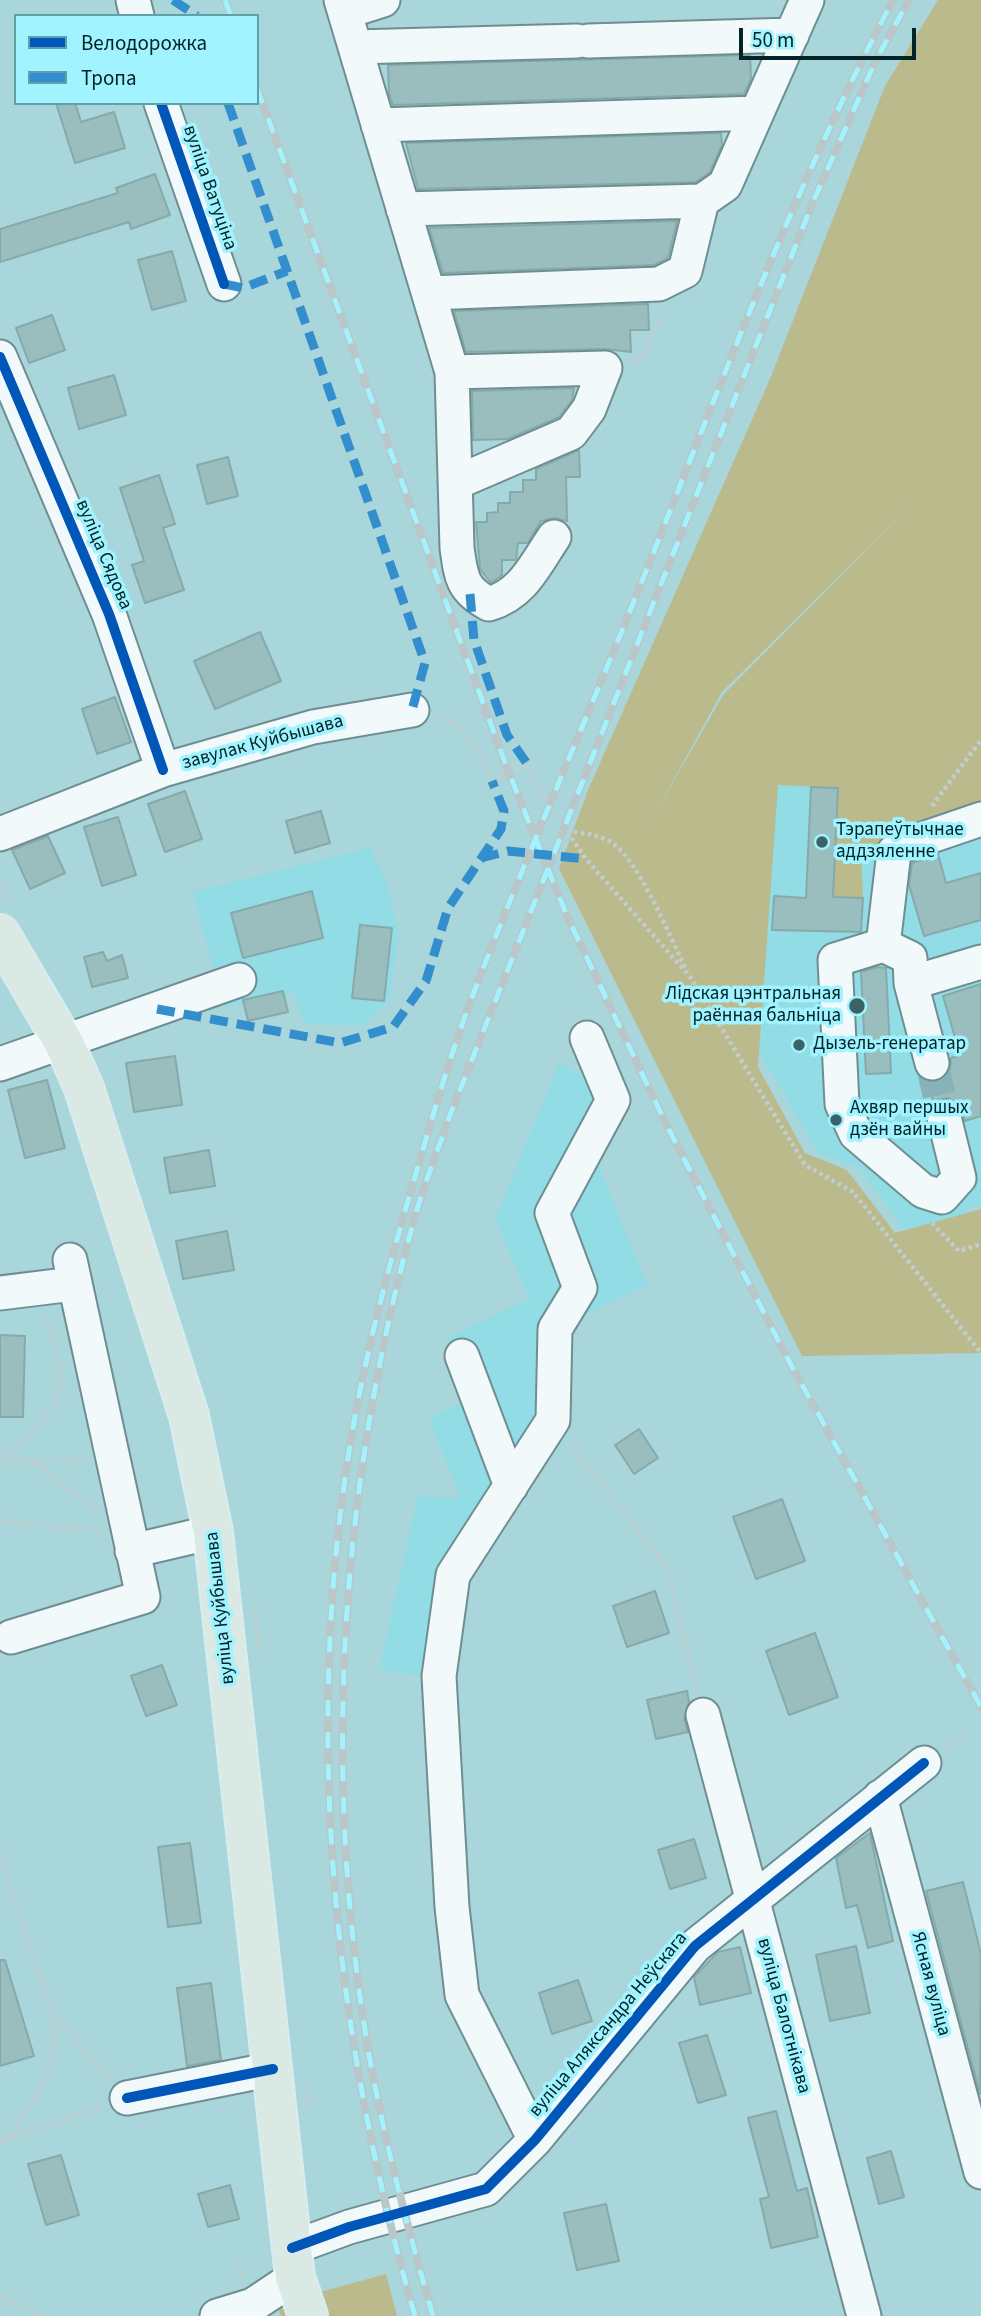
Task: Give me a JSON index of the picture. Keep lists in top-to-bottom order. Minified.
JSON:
{"streets":{"main road":["вуліца Куйбышава"],"street":["вуліца Ватуціна","вуліца Сядова","завулак Куйбышава","Ясная вуліца","вуліца Балотнікава","вуліца Аляксандра Неўскага"]},"crossings":[["вуліца Сядова","завулак Куйбышава"],["вуліца Куйбышава","вуліца Аляксандра Неўскага"],["Ясная вуліца","вуліца Аляксандра Неўскага"],["вуліца Балотнікава","вуліца Аляксандра Неўскага"]],"places":["Тэрапеўтычнае аддзяленне","Лідская цэнтральная раённая бальніца","Дызель-генератар","Ахвяр першых дзён вайны"],"legend":["Велодорожка","Тропа"],"scale_bar":"50 m"}
